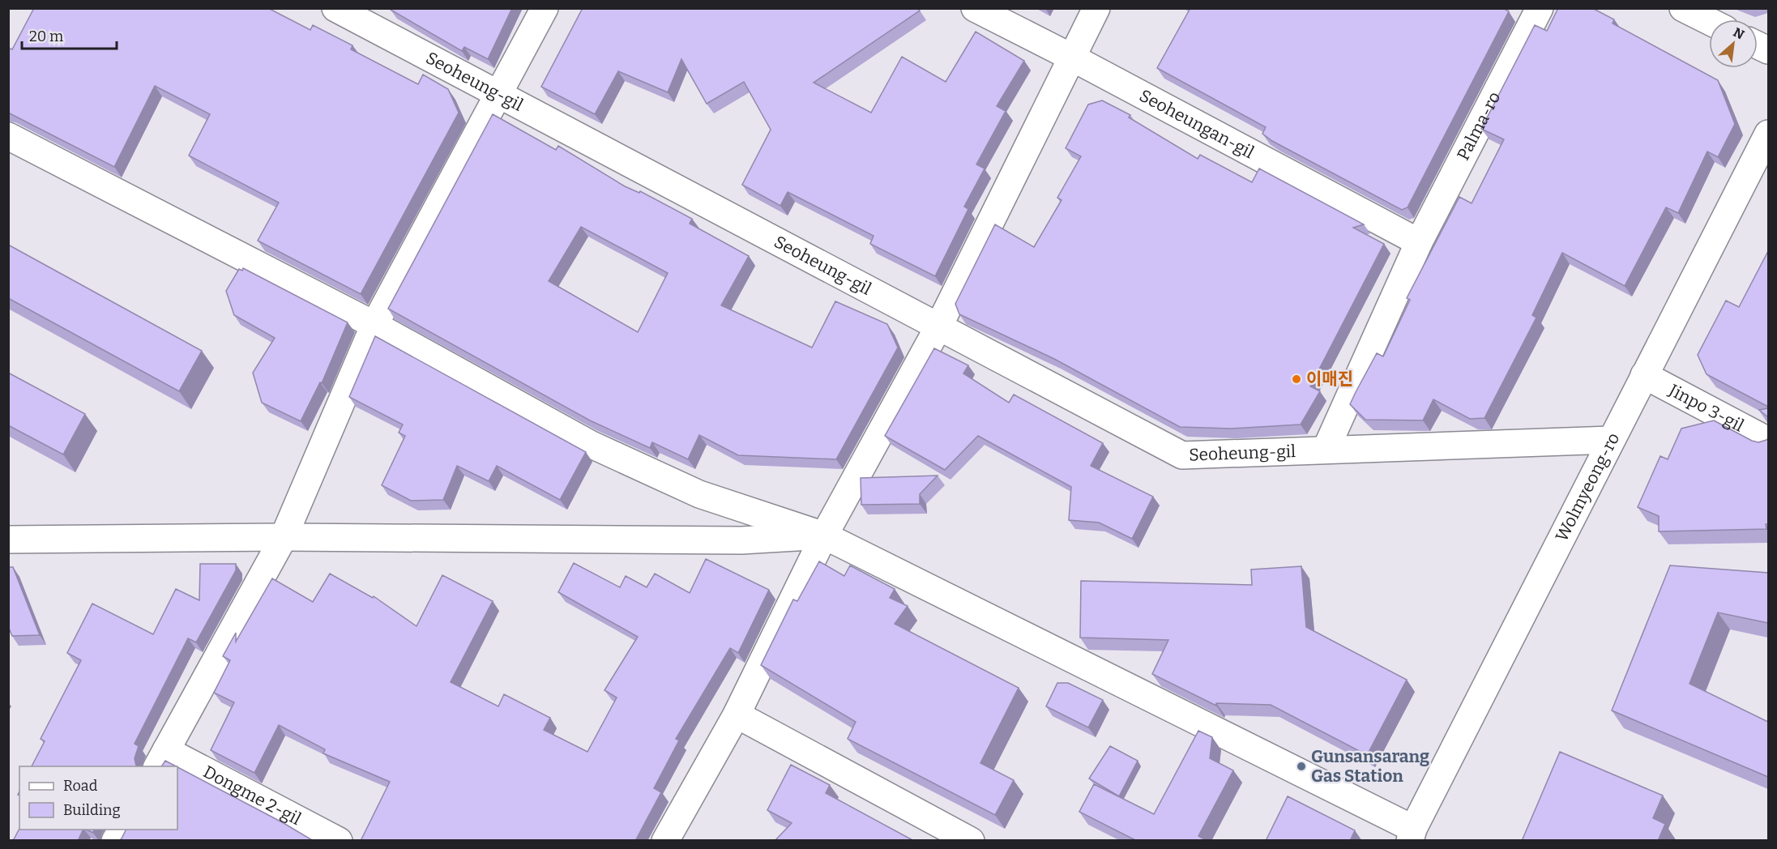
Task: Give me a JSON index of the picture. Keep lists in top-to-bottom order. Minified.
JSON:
{"streets":{"street":["Seoheung-gil","Seoheungan-gil","Palma-ro","Jinpo 3-gil","Wolmyeong-ro","Dongme 2-gil"]},"crossings":[["Seoheung-gil","Wolmyeong-ro"],["Seoheungan-gil","Palma-ro"],["Jinpo 3-gil","Wolmyeong-ro"]],"places":["이매진","Gunsansarang Gas Station"],"legend":["Road","Building"],"scale_bar":"20 m","north":"top right"}
